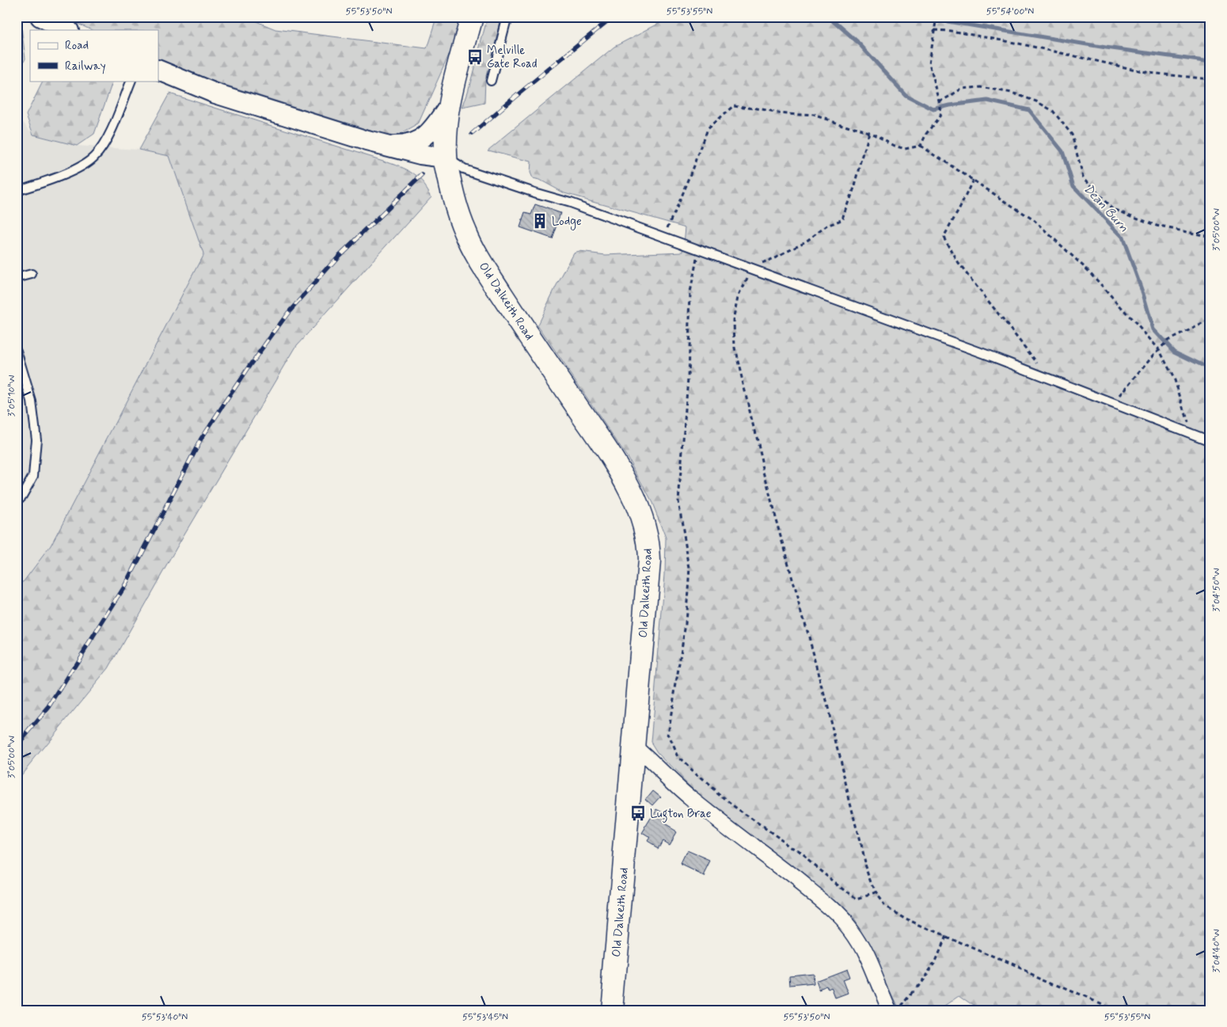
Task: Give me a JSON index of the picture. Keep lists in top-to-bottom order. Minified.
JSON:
{"streets":{"main road":["Old Dalkeith Road"]},"water":["Dean Burn"],"places":{"bus stop":["Melville Gate Road","Lugton Brae"],"building":["Lodge"]},"legend":["Road","Railway"],"coordinates":["55°53'50\"N","55°53'55\"N","55°54'00\"N","3°05'00\"W","3°05'10\"W","3°04'50\"W","3°04'40\"W","55°53'40\"N","55°53'45\"N"]}
